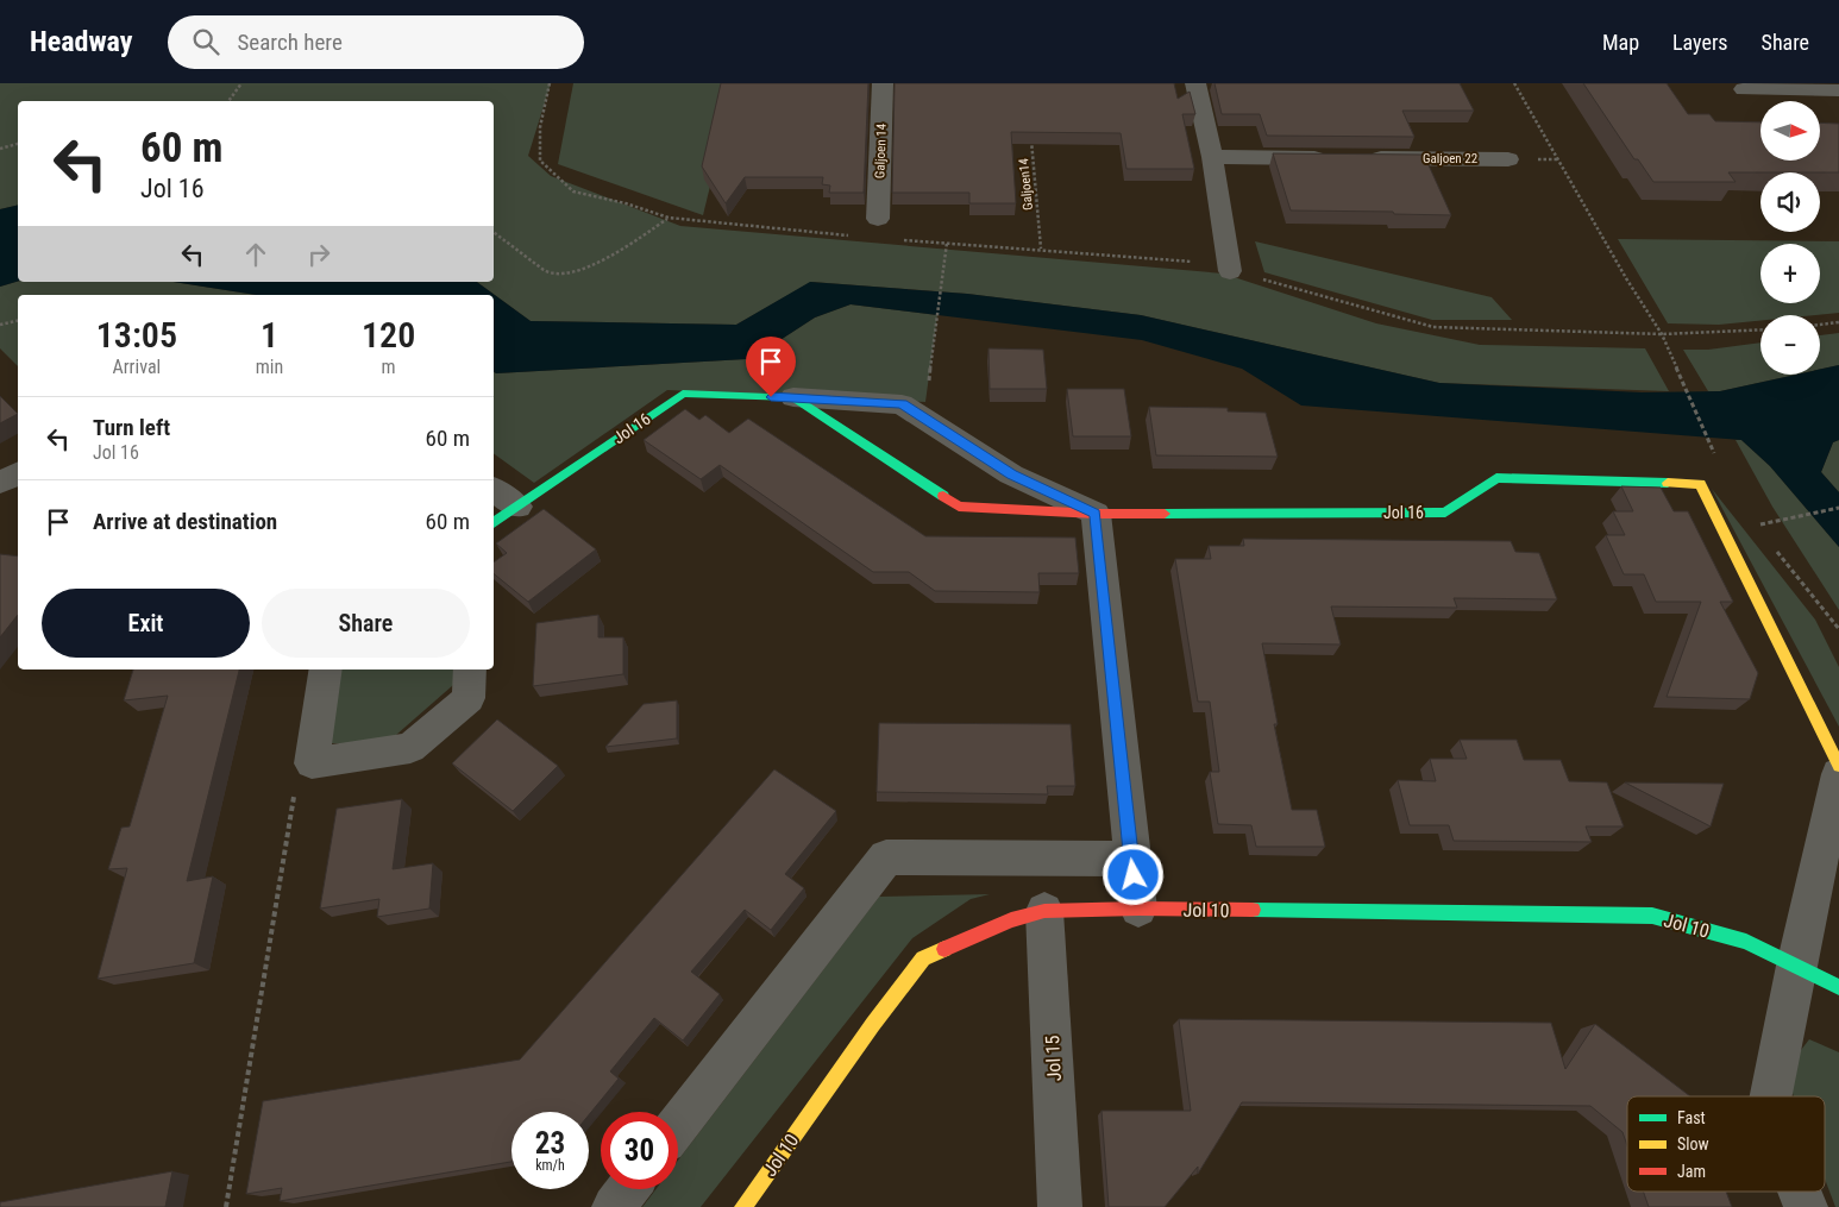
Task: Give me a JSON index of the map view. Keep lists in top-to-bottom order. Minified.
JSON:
{"streets":{"street":["Galjoen 14","Galjoen 22","Jol 16","Jol 10","Jol 15"],"path":["Galjoen14"]},"crossings":[["Jol 10","Jol 15"]],"legend":["Fast","Slow","Jam"],"north":"right","page":{"header":"Headway","search":"Search here","nav":["Map","Layers","Share"],"map_buttons":["+","−"],"turn":["60 m","Jol 16"],"eta":["13:05","Arrival","1","min","120","m"],"list":[{"name":"Turn left","note":"Jol 16","value":"60 m"},{"name":"Arrive at destination","value":"60 m"}],"buttons":["Exit","Share"],"speed":"23 km/h","limit":"30"}}
